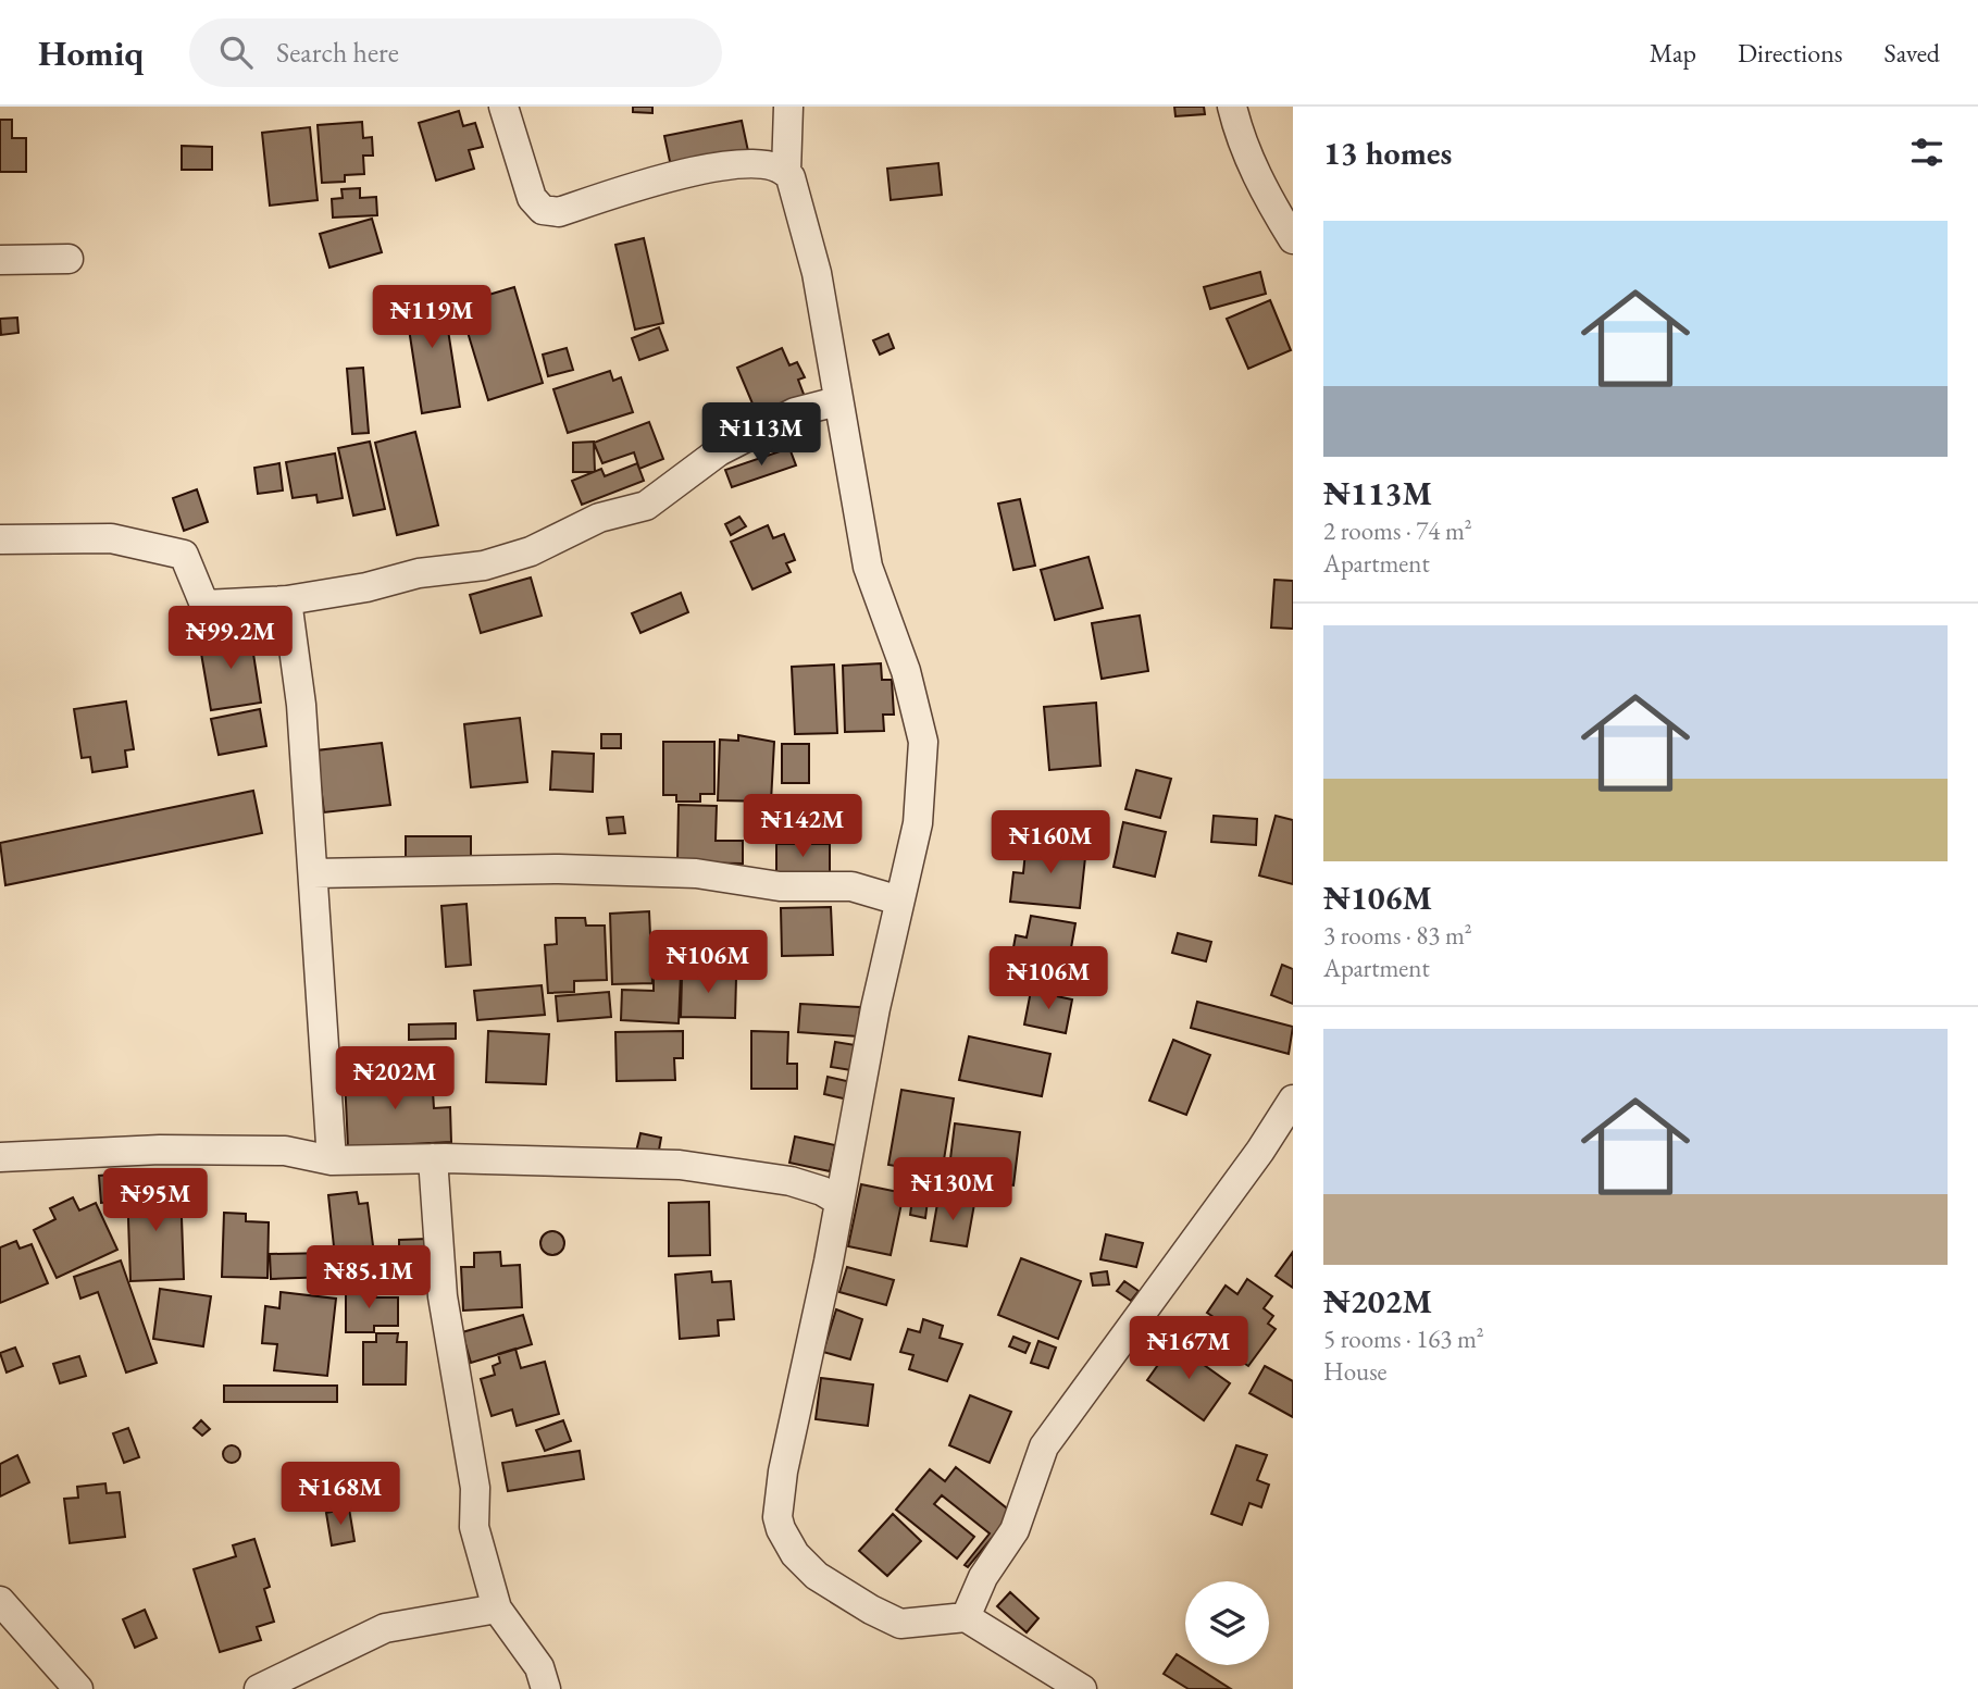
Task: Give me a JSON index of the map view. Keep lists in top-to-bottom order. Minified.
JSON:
{"page":{"header":"Homiq","search":"Search here","nav":["Map","Directions","Saved"],"heading":"13 homes","list":[{"name":"₦113M","note":"2 rooms · 74 m² · Apartment"},{"name":"₦106M","note":"3 rooms · 83 m² · Apartment"},{"name":"₦202M","note":"5 rooms · 163 m² · House"}],"price":["₦119M","₦113M","₦99.2M","₦142M","₦160M","₦106M","₦106M","₦202M","₦130M","₦95M","₦85.1M","₦167M","₦168M"]}}
